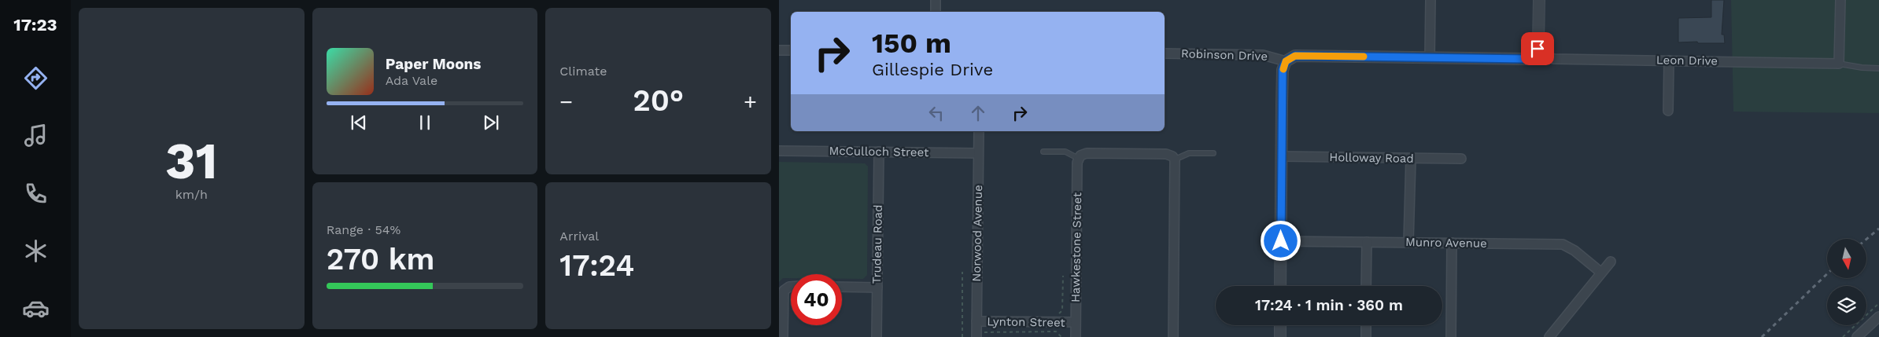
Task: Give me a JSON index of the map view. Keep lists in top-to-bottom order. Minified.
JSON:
{"streets":{"street":["Robinson Drive","Leon Drive","McCulloch Street","Holloway Road","Norwood Avenue","Munro Avenue","Trudeau Road","Hawkestone Street","Lynton Street"]},"crossings":[["McCulloch Street","Norwood Avenue"],["McCulloch Street","Trudeau Road"],["Norwood Avenue","Lynton Street"],["Hawkestone Street","Lynton Street"]],"north":"bottom","page":{"tabs":"17:23","tile":[["31","km/h"],"Climate",["Range · 54%","270 km"],["Arrival","17:24"]],"turn":["150 m","Gillespie Drive"],"song":["Paper Moons","Ada Vale"],"heat":["−","20°","+"],"limit":"40","trip":"17:24 · 1 min · 360 m"}}
